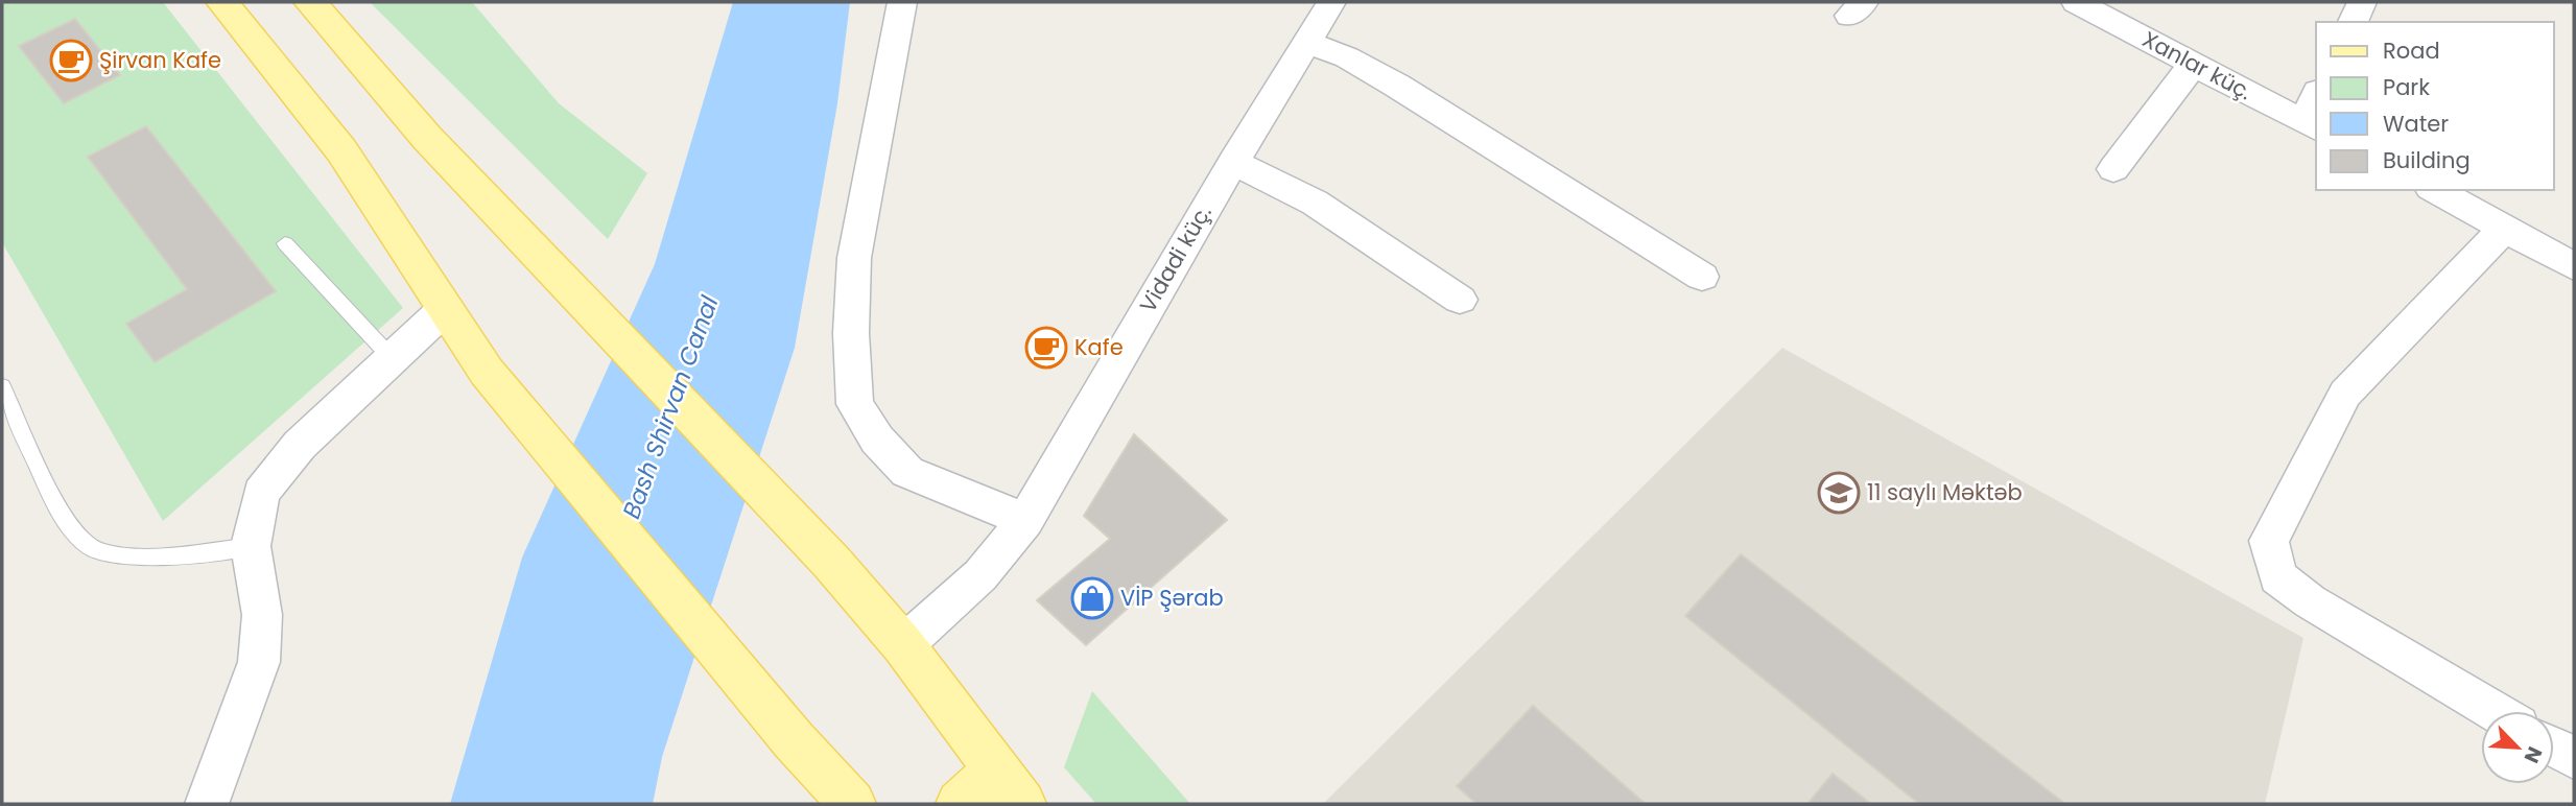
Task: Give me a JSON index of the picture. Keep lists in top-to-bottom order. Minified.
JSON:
{"streets":{"street":["Xanlar küç.","Vidadi küç."]},"water":["Bash Shirvan Canal"],"places":{"cafe":["Şirvan Kafe","Kafe"],"school or university":["11 saylı Məktəb"],"shop":["VİP Şərab"]},"legend":["Road","Park","Water","Building"],"north":"bottom right"}
